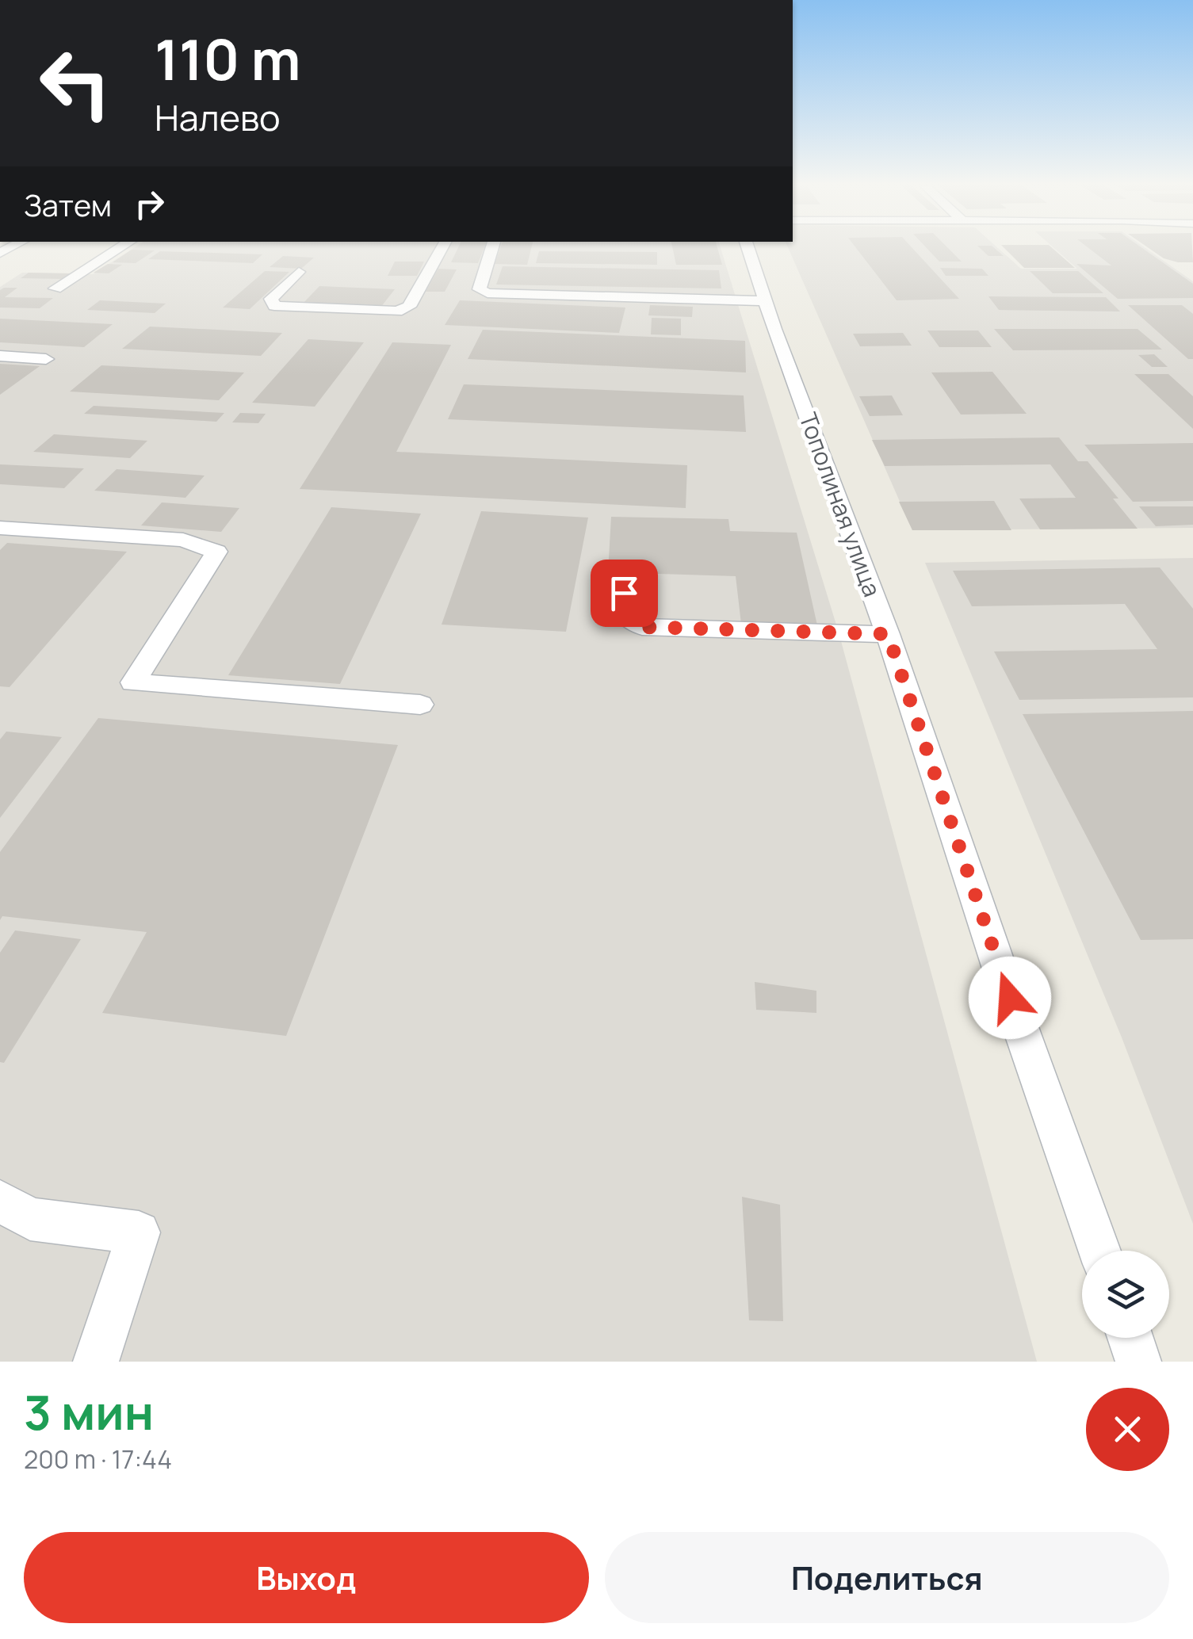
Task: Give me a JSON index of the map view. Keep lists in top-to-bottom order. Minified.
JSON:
{"streets":{"street":["Тополиная улица"]},"page":{"turn":["110 m","Налево"],"then":"Затем","heading":["3 мин","200 m · 17:44"],"buttons":["Выход","Поделиться"]}}
